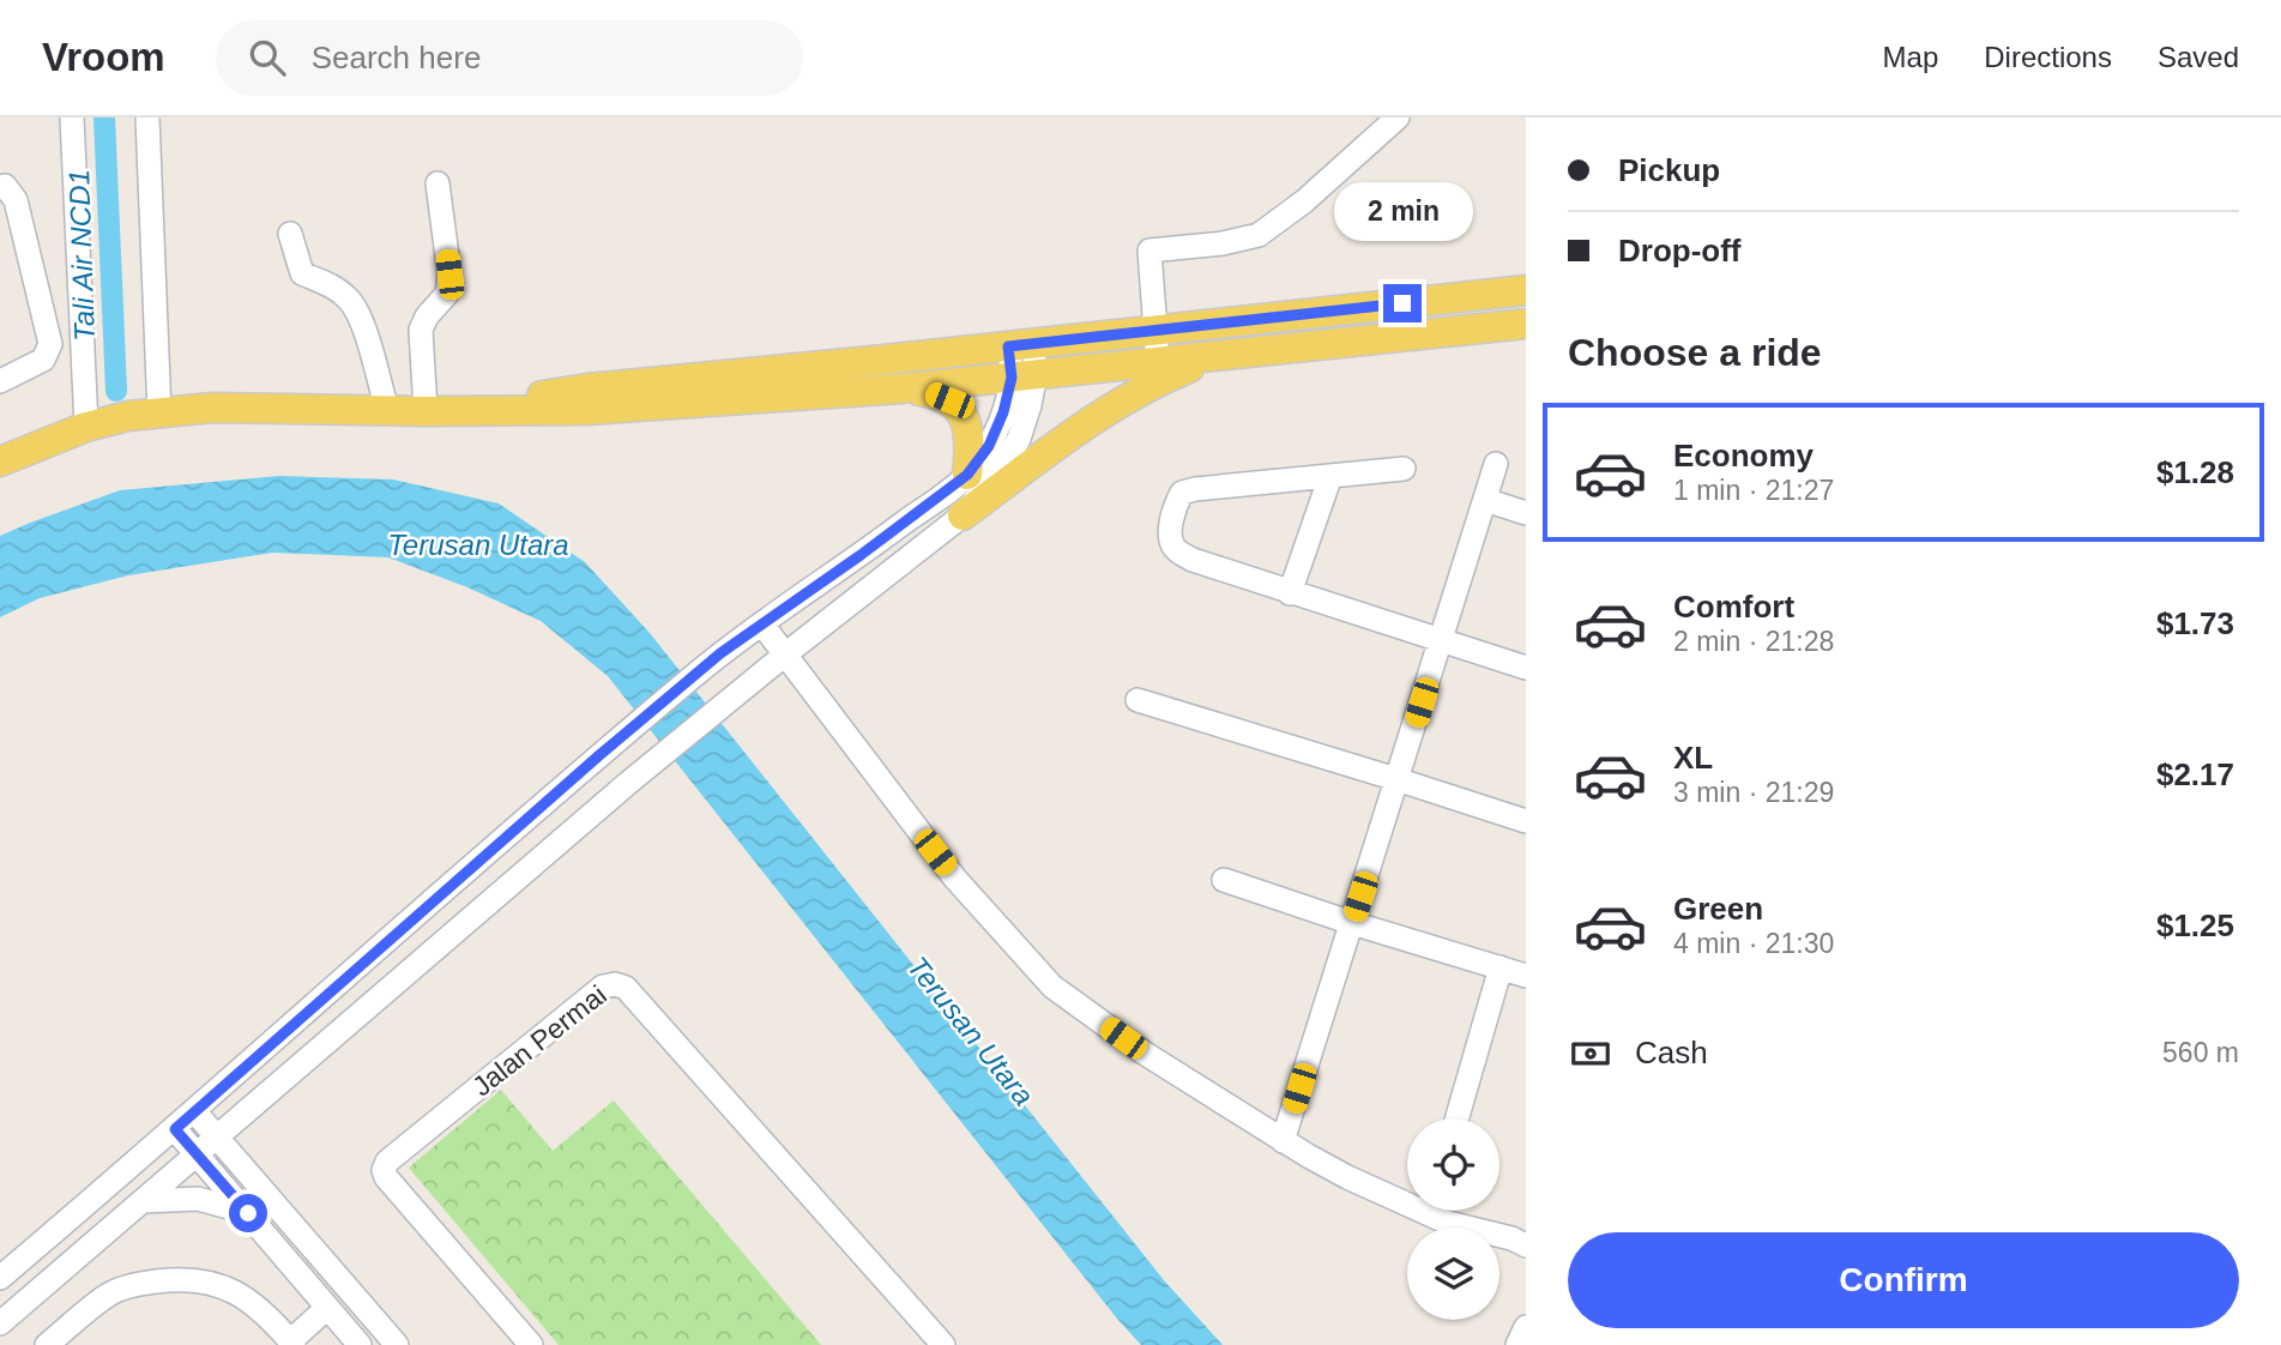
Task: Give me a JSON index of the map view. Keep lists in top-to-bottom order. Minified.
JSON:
{"streets":{"street":["Jalan Permai"]},"water":["Tali Air NCD1","Terusan Utara"],"page":{"header":"Vroom","search":"Search here","nav":["Map","Directions","Saved"],"banner":["Pickup","Drop-off"],"bubble":"2 min","heading":"Choose a ride","list":[{"name":"Economy","note":"1 min · 21:27","value":"$1.28"},{"name":"Comfort","note":"2 min · 21:28","value":"$1.73"},{"name":"XL","note":"3 min · 21:29","value":"$2.17"},{"name":"Green","note":"4 min · 21:30","value":"$1.25"}],"pay":["Cash","560 m"],"buttons":"Confirm"}}
